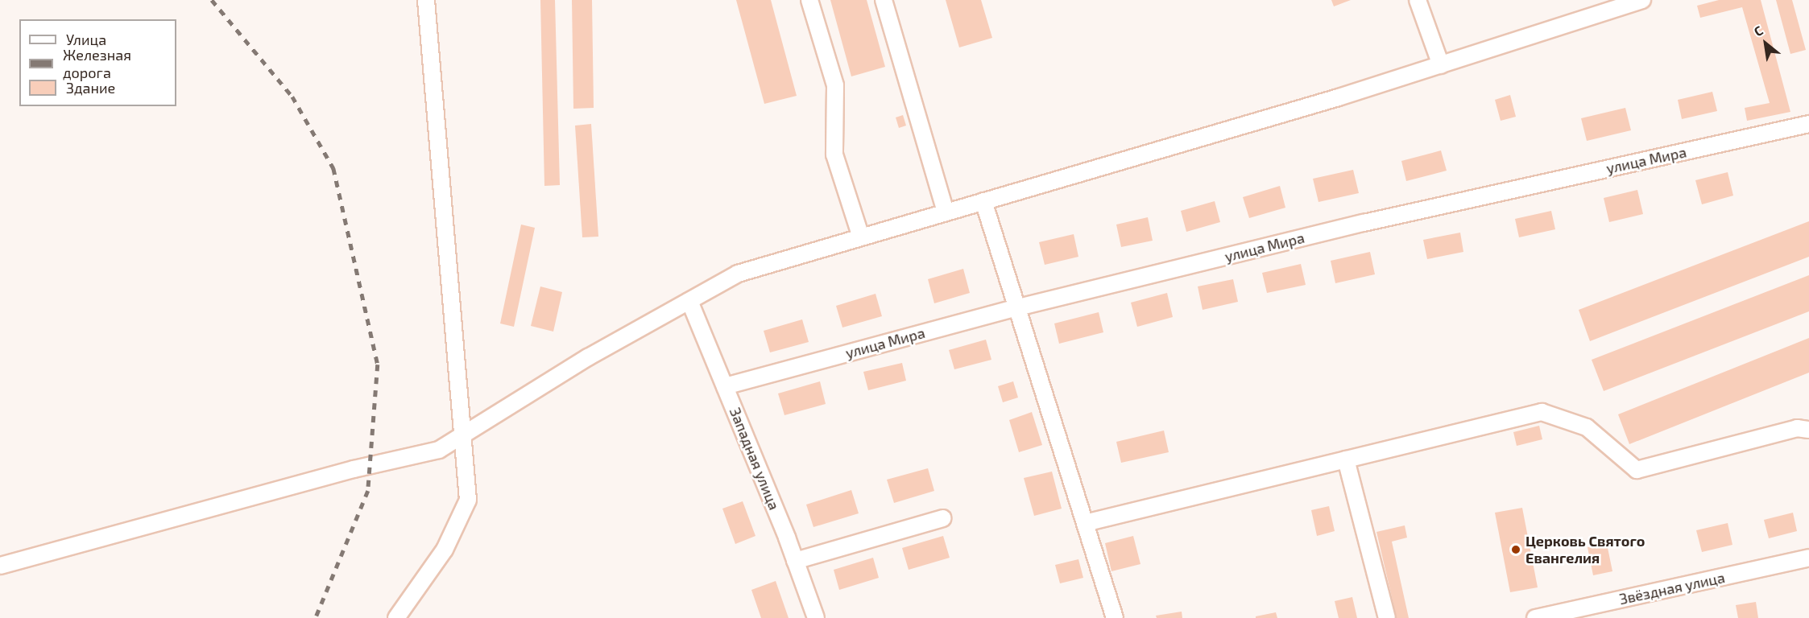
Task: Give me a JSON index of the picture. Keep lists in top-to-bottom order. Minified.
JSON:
{"streets":{"street":["улица Мира","Западная улица","Звёздная улица"]},"crossings":[["улица Мира","Западная улица"]],"places":["Церковь Святого Евангелия"],"legend":["Улица","Железная дорога","Здание"],"north":"top left"}
